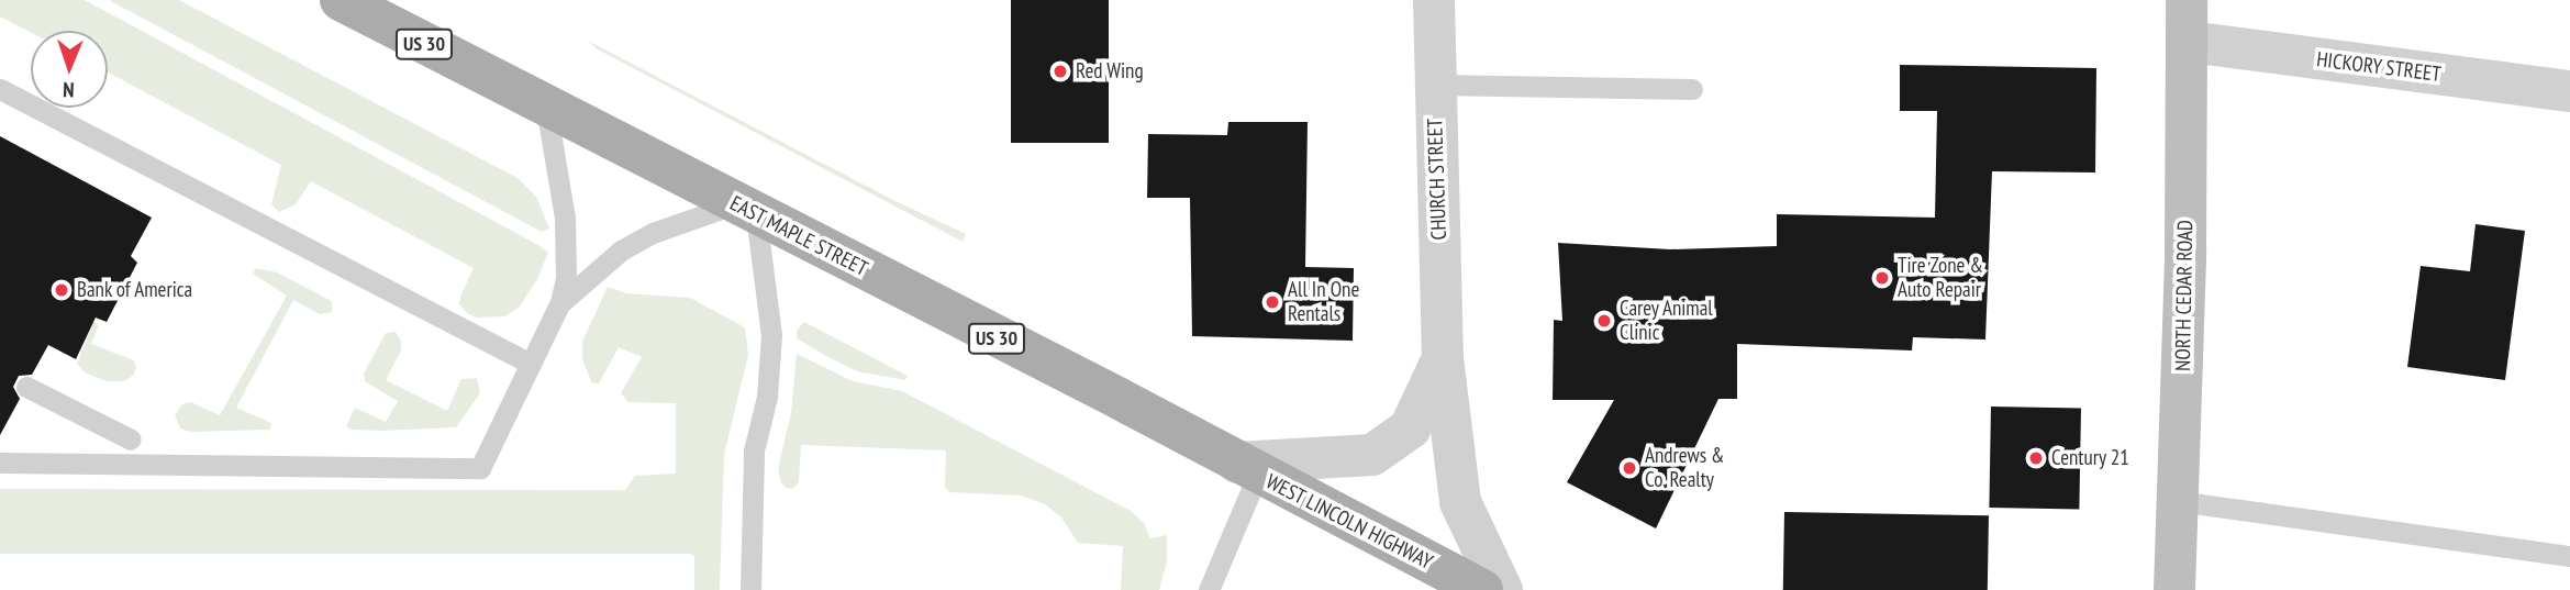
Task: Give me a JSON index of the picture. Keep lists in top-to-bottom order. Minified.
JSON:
{"streets":{"main road":["US 30","EAST MAPLE STREET","NORTH CEDAR ROAD","WEST LINCOLN HIGHWAY"],"street":["HICKORY STREET","CHURCH STREET"]},"crossings":[["HICKORY STREET","NORTH CEDAR ROAD"],["EAST MAPLE STREET","WEST LINCOLN HIGHWAY"]],"places":["Red Wing","Tire Zone & Auto Repair","Bank of America","All In One Rentals","Carey Animal Clinic","Century 21","Andrews & Co. Realty"],"north":"bottom"}
